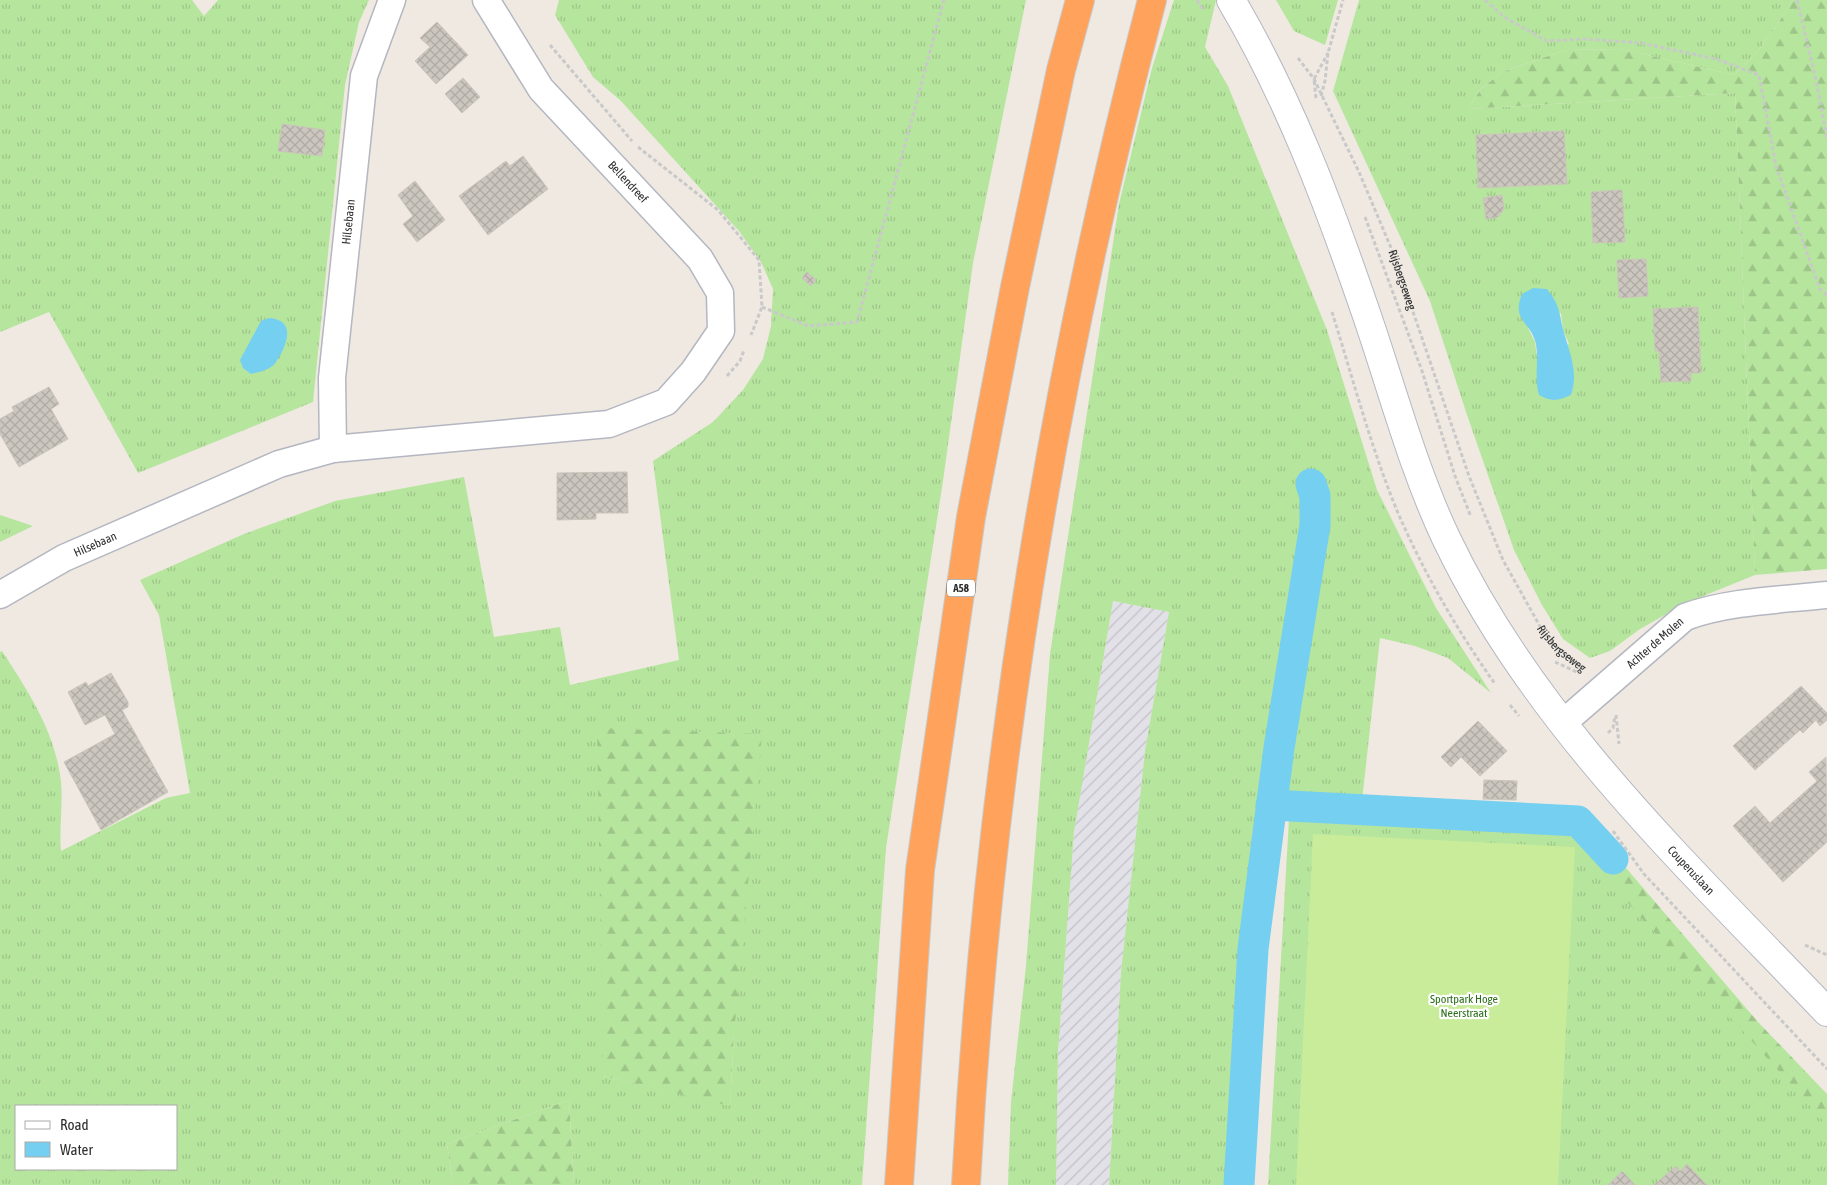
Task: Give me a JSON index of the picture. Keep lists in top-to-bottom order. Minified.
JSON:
{"streets":{"highway":["A58"],"main road":["Couperuslaan"],"street":["Bellendreef","Hilsebaan","Achter de Molen"],"path":["Rijsbergseweg"]},"crossings":[["Bellendreef","Hilsebaan"],["Achter de Molen","Couperuslaan"]],"parks":["Sportpark Hoge Neerstraat"],"legend":["Road","Water"]}
